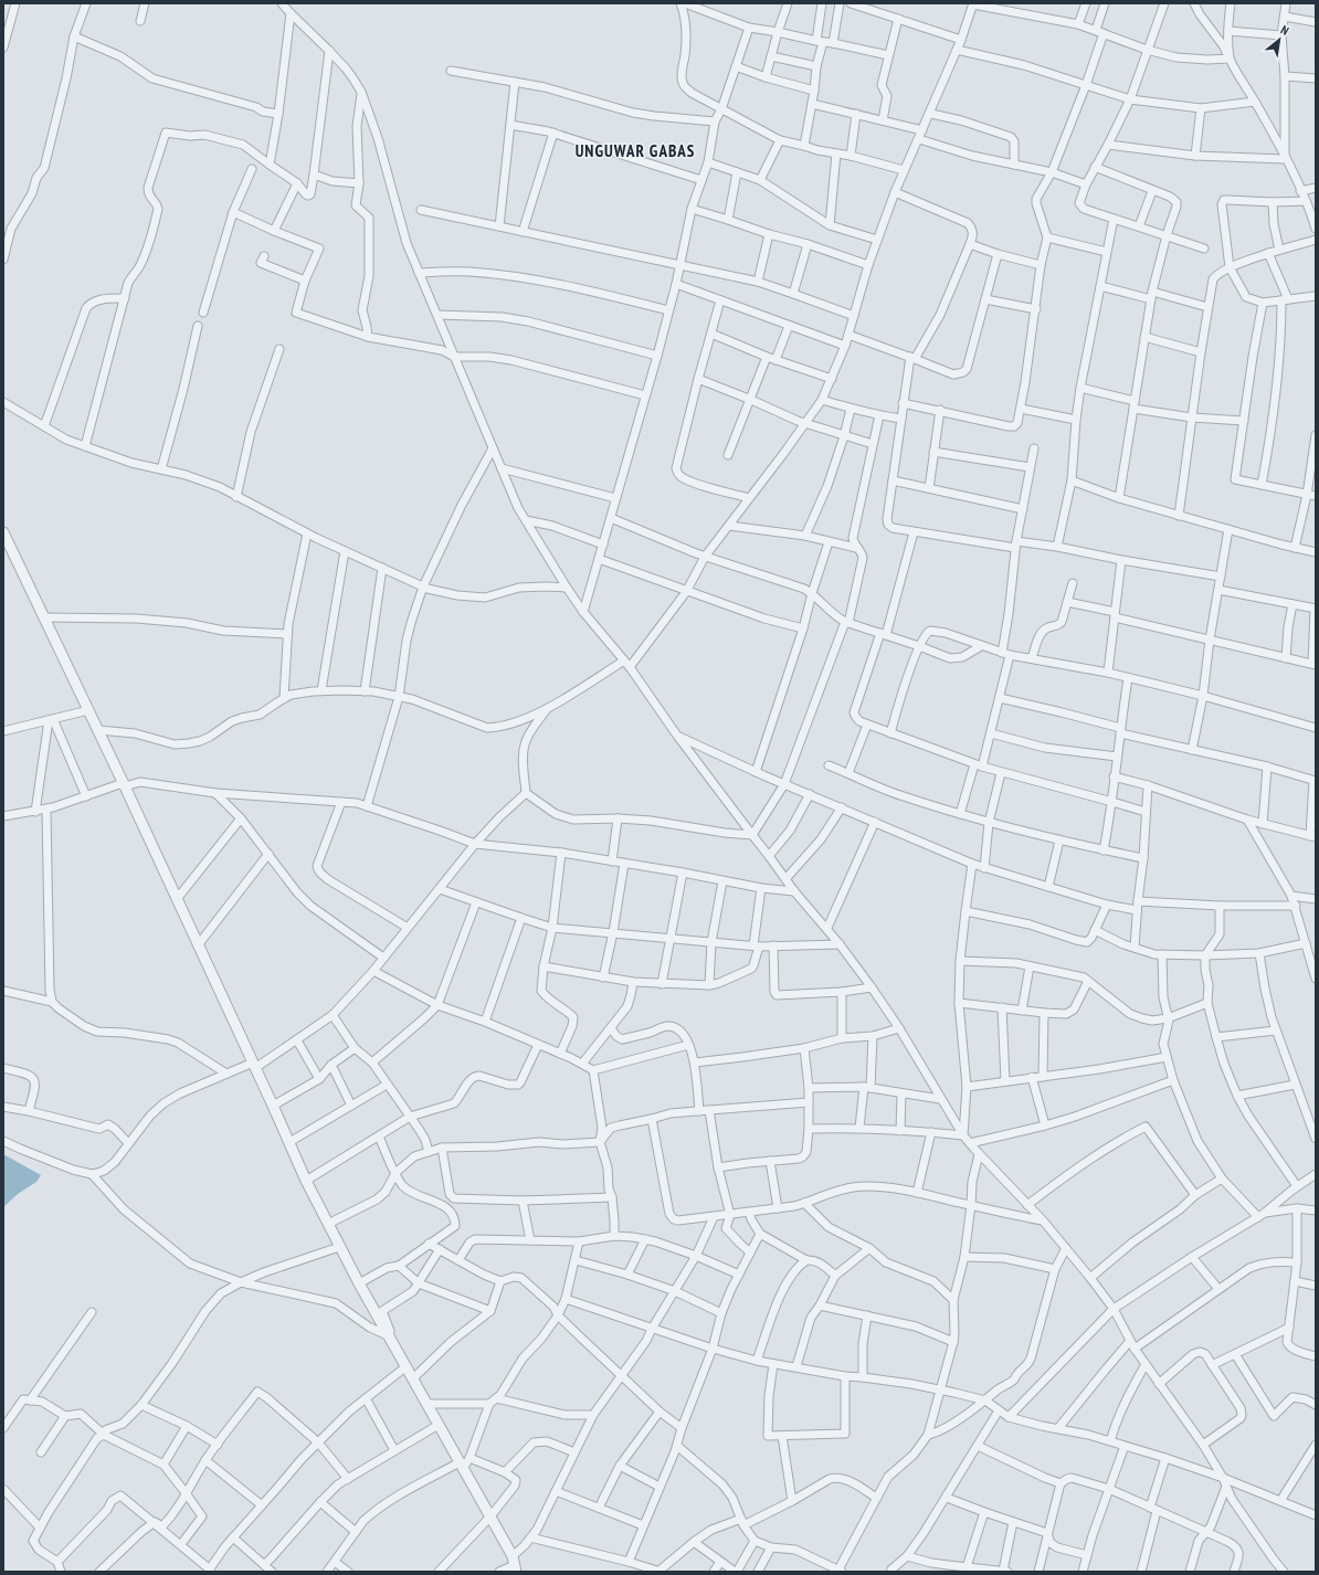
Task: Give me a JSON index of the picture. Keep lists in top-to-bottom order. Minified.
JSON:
{"districts":["UNGUWAR GABAS"],"north":"top right"}
